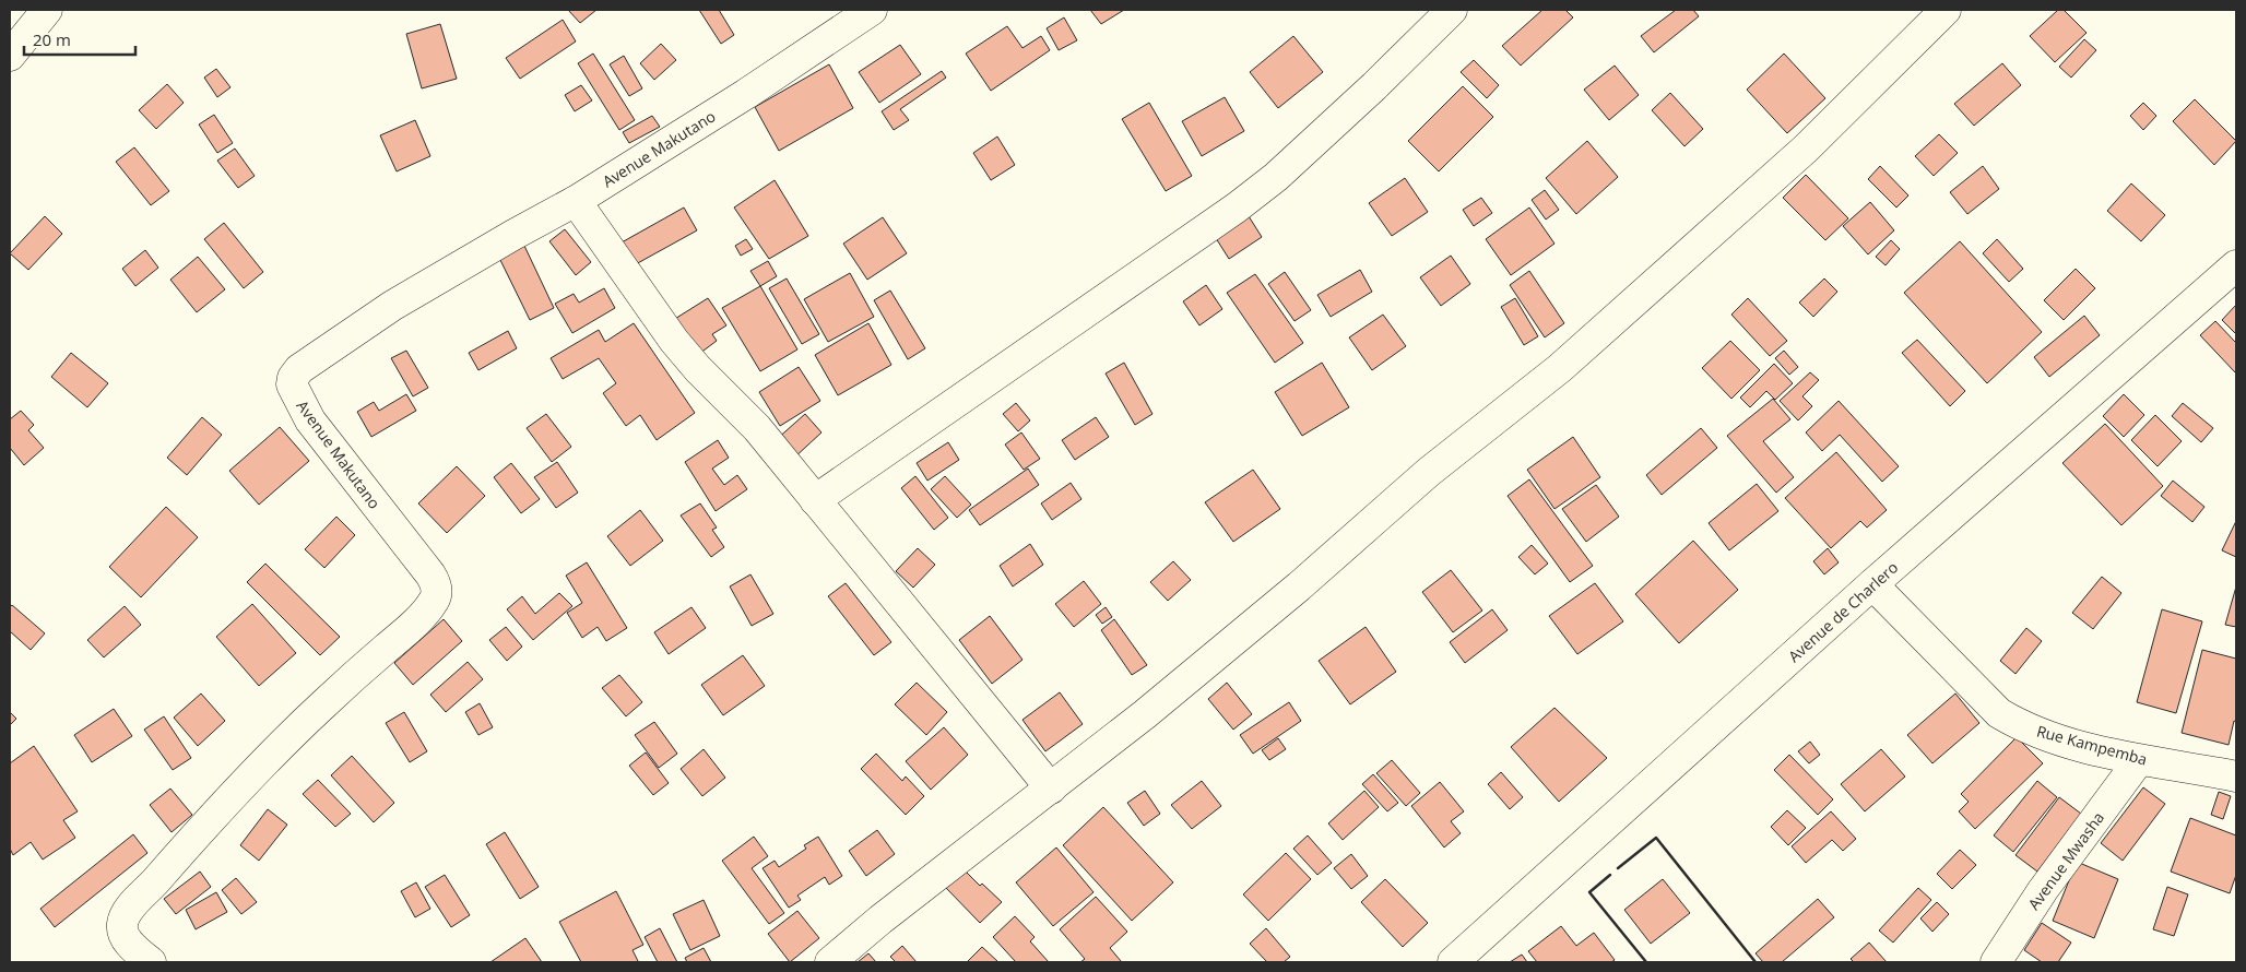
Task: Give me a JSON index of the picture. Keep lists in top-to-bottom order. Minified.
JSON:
{"streets":{"street":["Avenue Makutano","Avenue de Charlero","Rue Kampemba","Avenue Mwasha"]},"crossings":[["Avenue de Charlero","Rue Kampemba"],["Rue Kampemba","Avenue Mwasha"]],"scale_bar":"20 m"}
